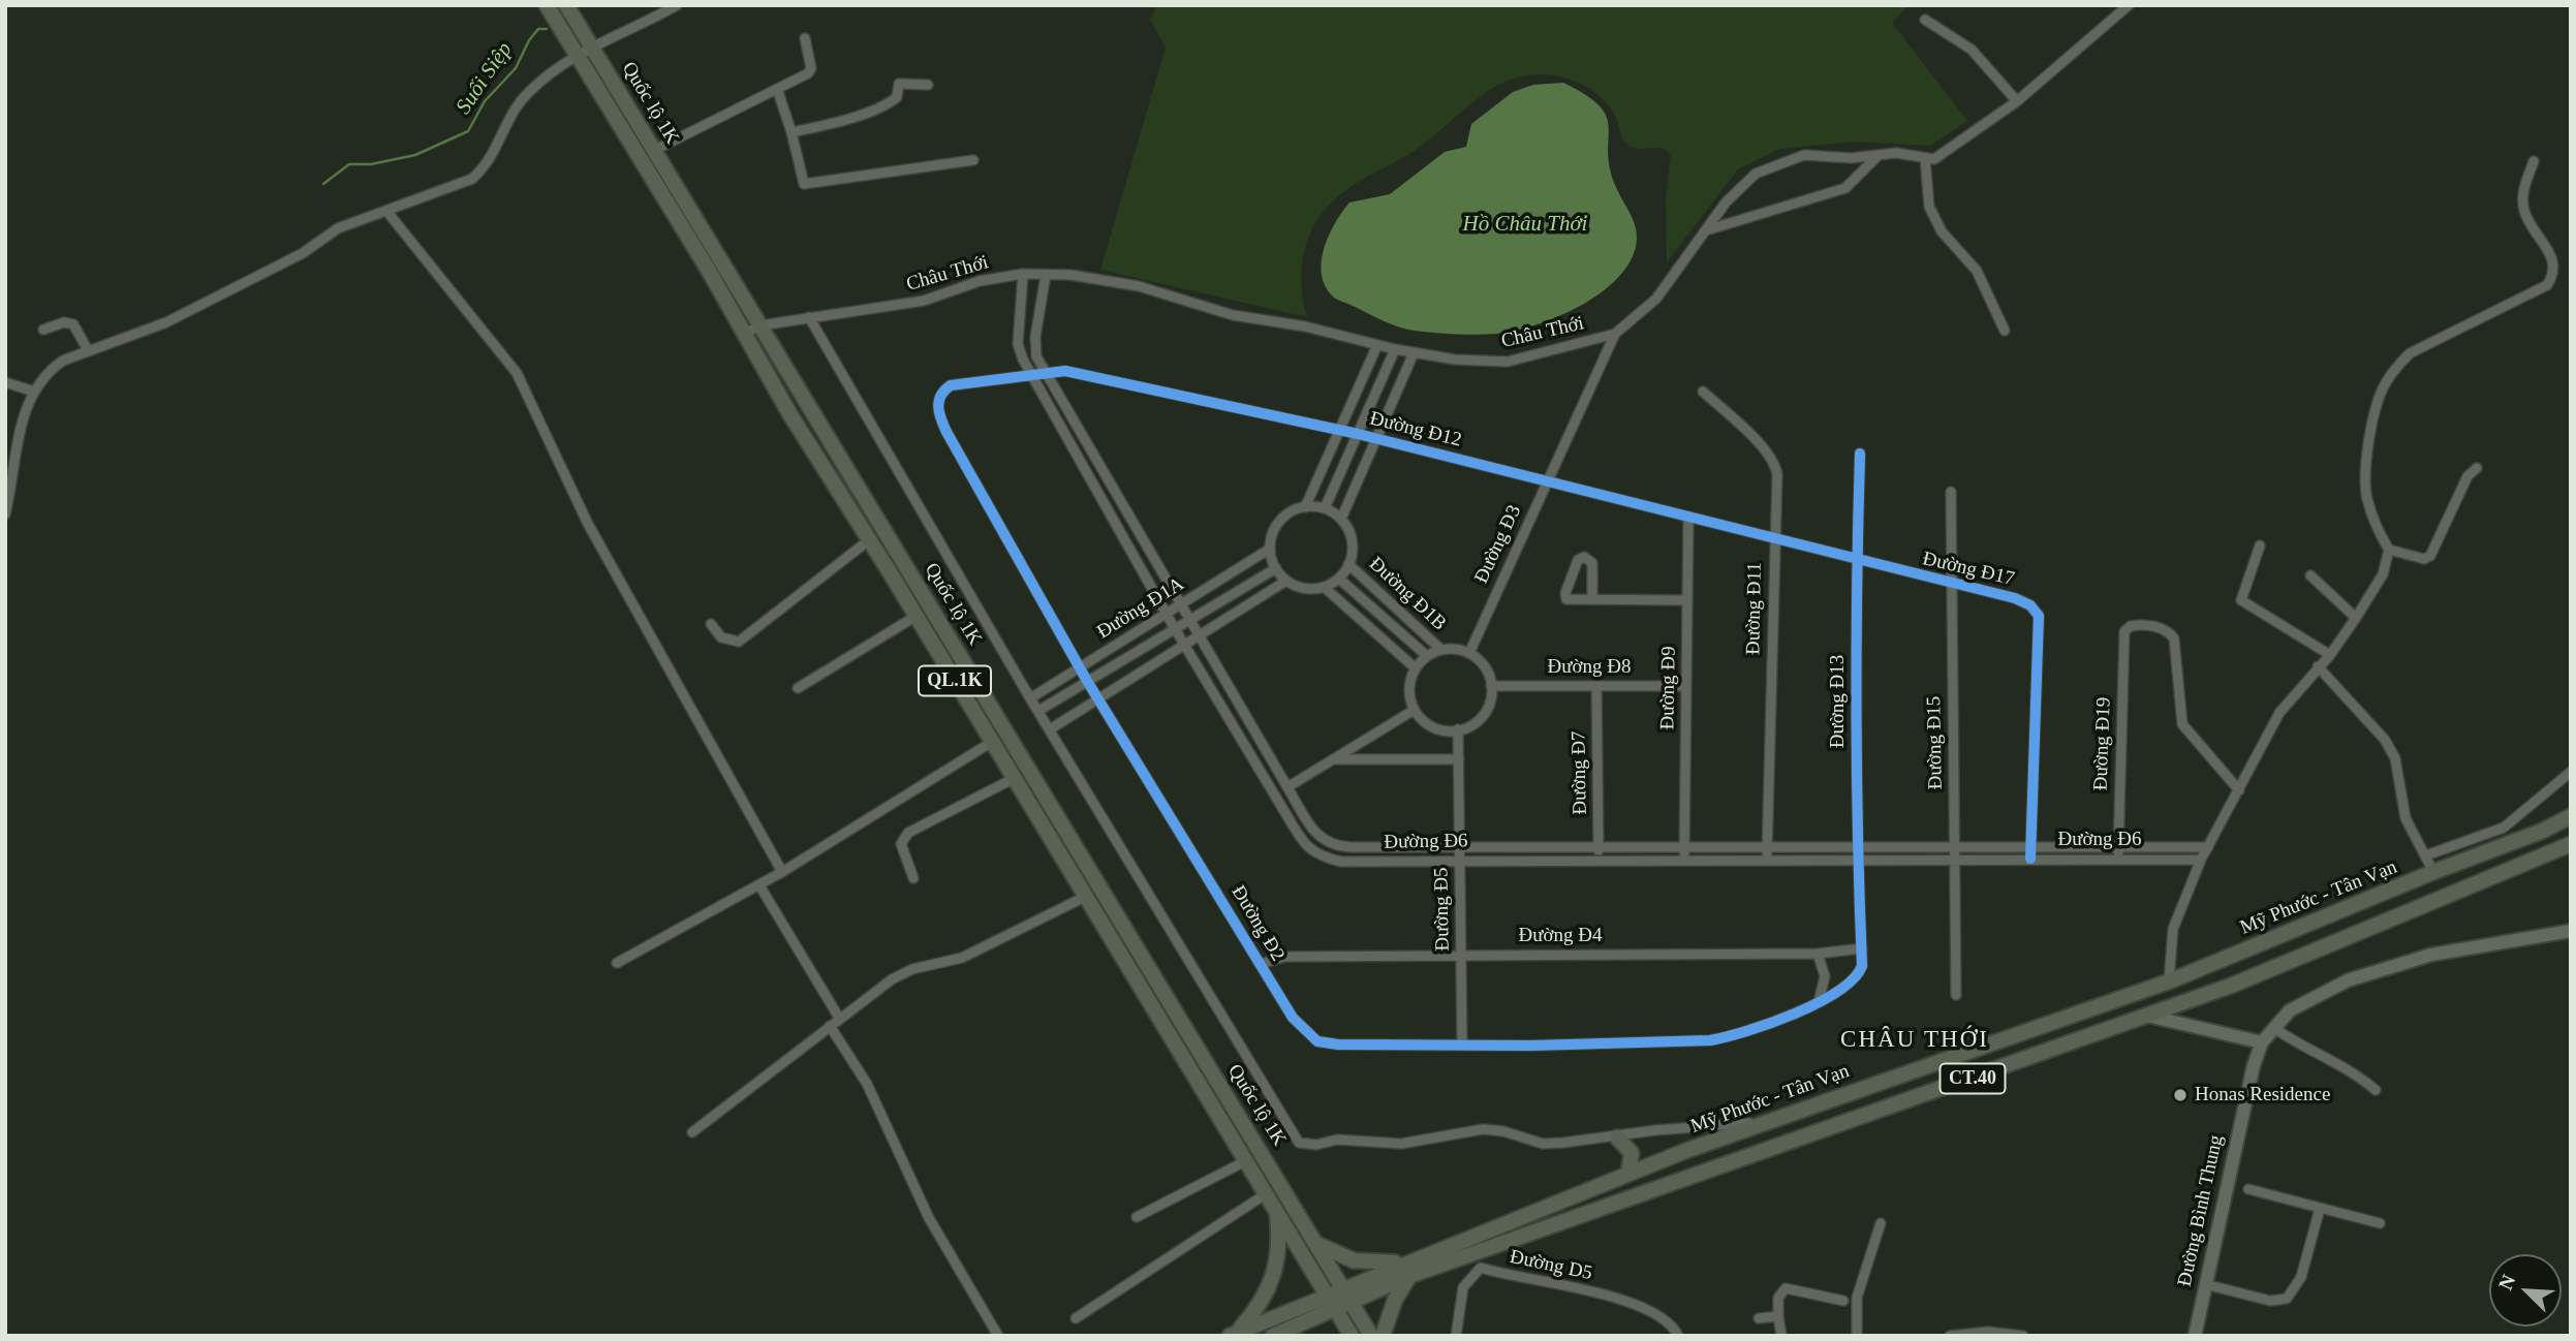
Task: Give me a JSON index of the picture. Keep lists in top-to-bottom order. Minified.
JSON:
{"streets":{"main road":["Quốc lộ 1K","QL.1K","Mỹ Phước - Tân Vạn","CT.40"],"street":["Châu Thới","Đường Đ12","Đường Đ3","Đường Đ17","Đường Đ1B","Đường Đ1A","Đường Đ11","Đường Đ8","Đường Đ9","Đường Đ13","Đường Đ15","Đường Đ19","Đường Đ7","Đường Đ6","Đường Đ5","Đường Đ2","Đường Đ4","Đường Bình Thung","Đường D5"]},"crossings":[["Quốc lộ 1K","Châu Thới"],["Quốc lộ 1K","Mỹ Phước - Tân Vạn"],["Châu Thới","Đường Đ3"],["Châu Thới","Đường Đ6"],["Đường Đ12","Đường Đ3"],["Đường Đ12","Đường Đ17"],["Đường Đ12","Đường Đ11"],["Đường Đ12","Đường Đ9"],["Đường Đ12","Đường Đ6"],["Đường Đ3","Đường Đ1B"],["Đường Đ3","Đường Đ8"],["Đường Đ3","Đường Đ5"],["Đường Đ17","Đường Đ11"],["Đường Đ17","Đường Đ13"],["Đường Đ17","Đường Đ15"],["Đường Đ17","Đường Đ6"],["Đường Đ1B","Đường Đ1A"],["Đường Đ1B","Đường Đ8"],["Đường Đ1B","Đường Đ5"],["Đường Đ1A","Đường Đ6"],["Đường Đ1A","Đường Đ2"],["Đường Đ11","Đường Đ6"],["Đường Đ8","Đường Đ9"],["Đường Đ8","Đường Đ7"],["Đường Đ8","Đường Đ5"],["Đường Đ9","Đường Đ6"],["Đường Đ13","Đường Đ6"],["Đường Đ13","Đường Đ2"],["Đường Đ13","Đường Đ4"],["Đường Đ15","Đường Đ6"],["Đường Đ19","Đường Đ6"],["Đường Đ7","Đường Đ6"],["Đường Đ6","Đường Đ5"],["Đường Đ6","Đường Đ2"],["Đường Đ5","Đường Đ2"],["Đường Đ5","Đường Đ4"],["Đường Đ2","Đường Đ4"]],"districts":["CHÂU THỚI"],"water":["Suối Siệp","Hồ Châu Thới"],"places":["Honas Residence"],"north":"top left"}
